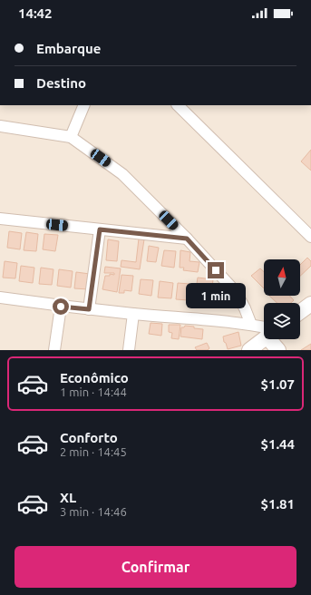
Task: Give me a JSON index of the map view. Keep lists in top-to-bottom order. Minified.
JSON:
{"north":"top","page":{"status":"14:42","banner":["Embarque","Destino"],"bubble":"1 min","list":[{"name":"Econômico","note":"1 min · 14:44","value":"$1.07"},{"name":"Conforto","note":"2 min · 14:45","value":"$1.44"},{"name":"XL","note":"3 min · 14:46","value":"$1.81"}],"buttons":"Confirmar"}}
